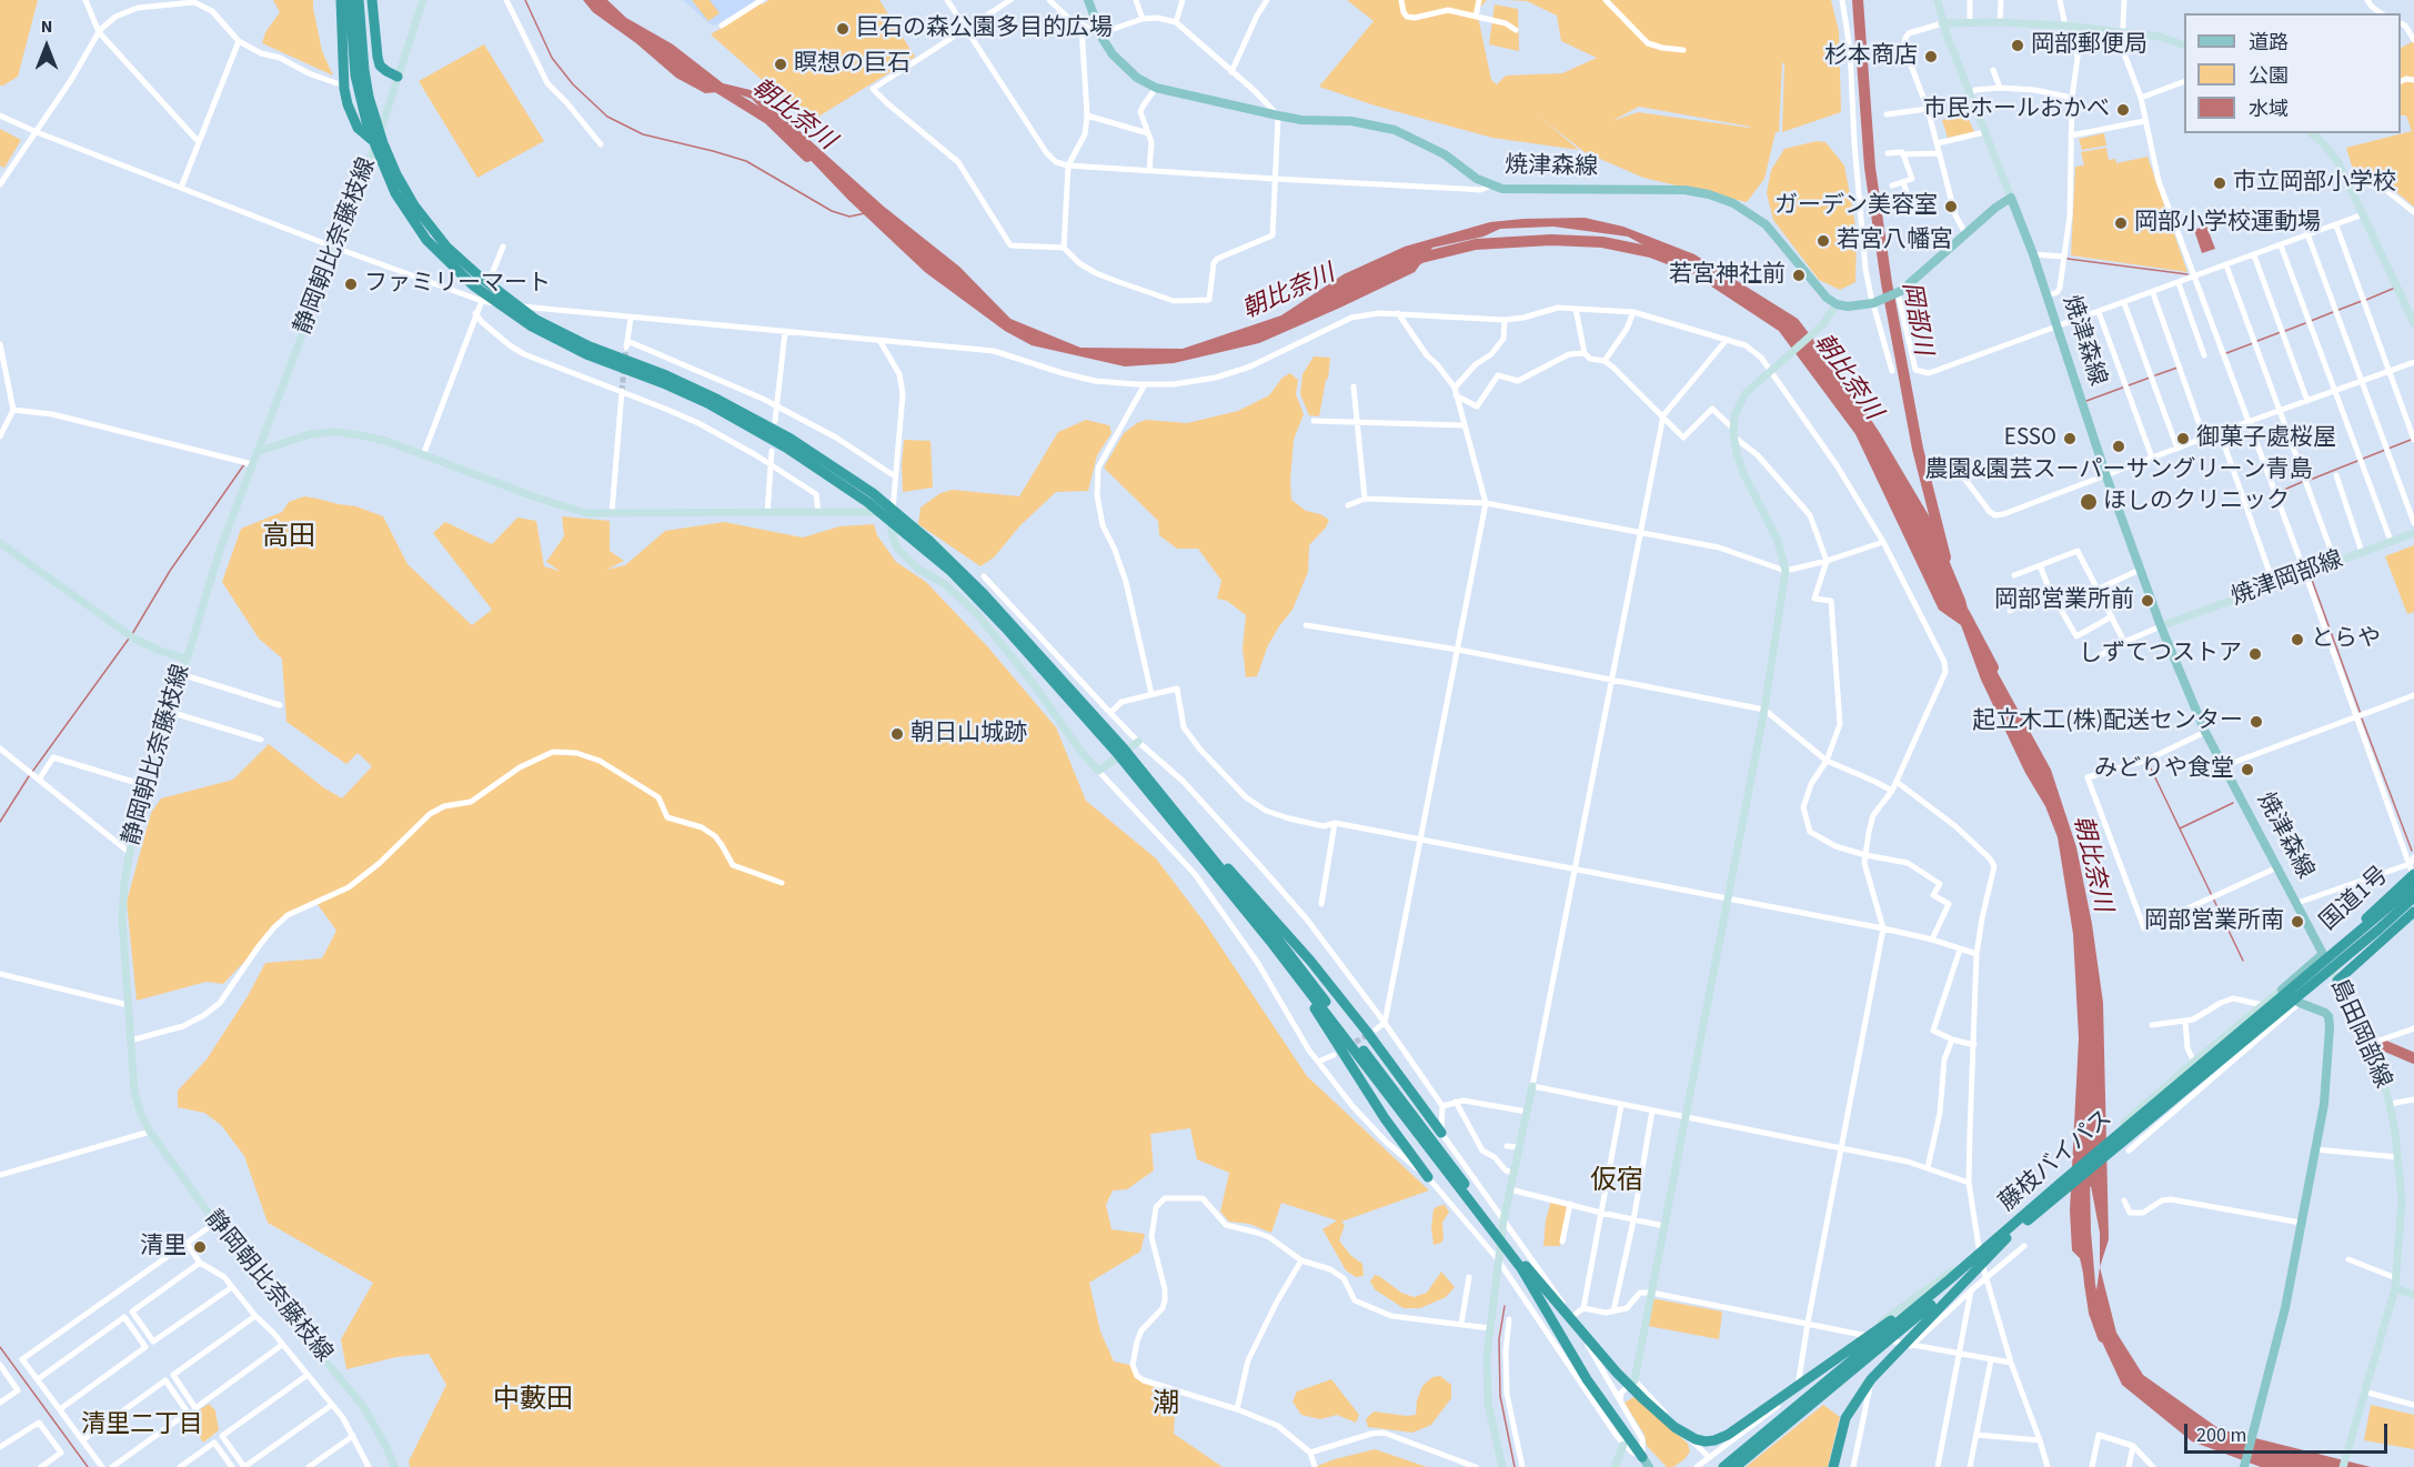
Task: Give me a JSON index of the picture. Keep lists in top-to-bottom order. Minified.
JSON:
{"streets":{"highway":["国道1号","藤枝バイパス"],"main road":["焼津森線"],"street":["静岡朝比奈藤枝線","焼津岡部線","島田岡部線"]},"crossings":[["焼津森線","焼津岡部線"],["焼津森線","国道1号"],["焼津森線","島田岡部線"],["国道1号","島田岡部線"]],"districts":["高田","仮宿","中藪田","潮","清里二丁目"],"water":["朝比奈川","岡部川"],"places":["巨石の森公園多目的広場","岡部郵便局","杉本商店","瞑想の巨石","市民ホールおかべ","市立岡部小学校","ガーデン美容室","岡部小学校運動場","若宮八幡宮","若宮神社前","ファミリーマート","ESSO","御菓子處桜屋","農園&園芸スーパーサングリーン青島","ほしのクリニック","岡部営業所前","とらや","しずてつストア","起立木工(株)配送センター","朝日山城跡","みどりや食堂","岡部営業所南","清里"],"legend":["道路","公園","水域"],"scale_bar":"200 m","north":"top"}
